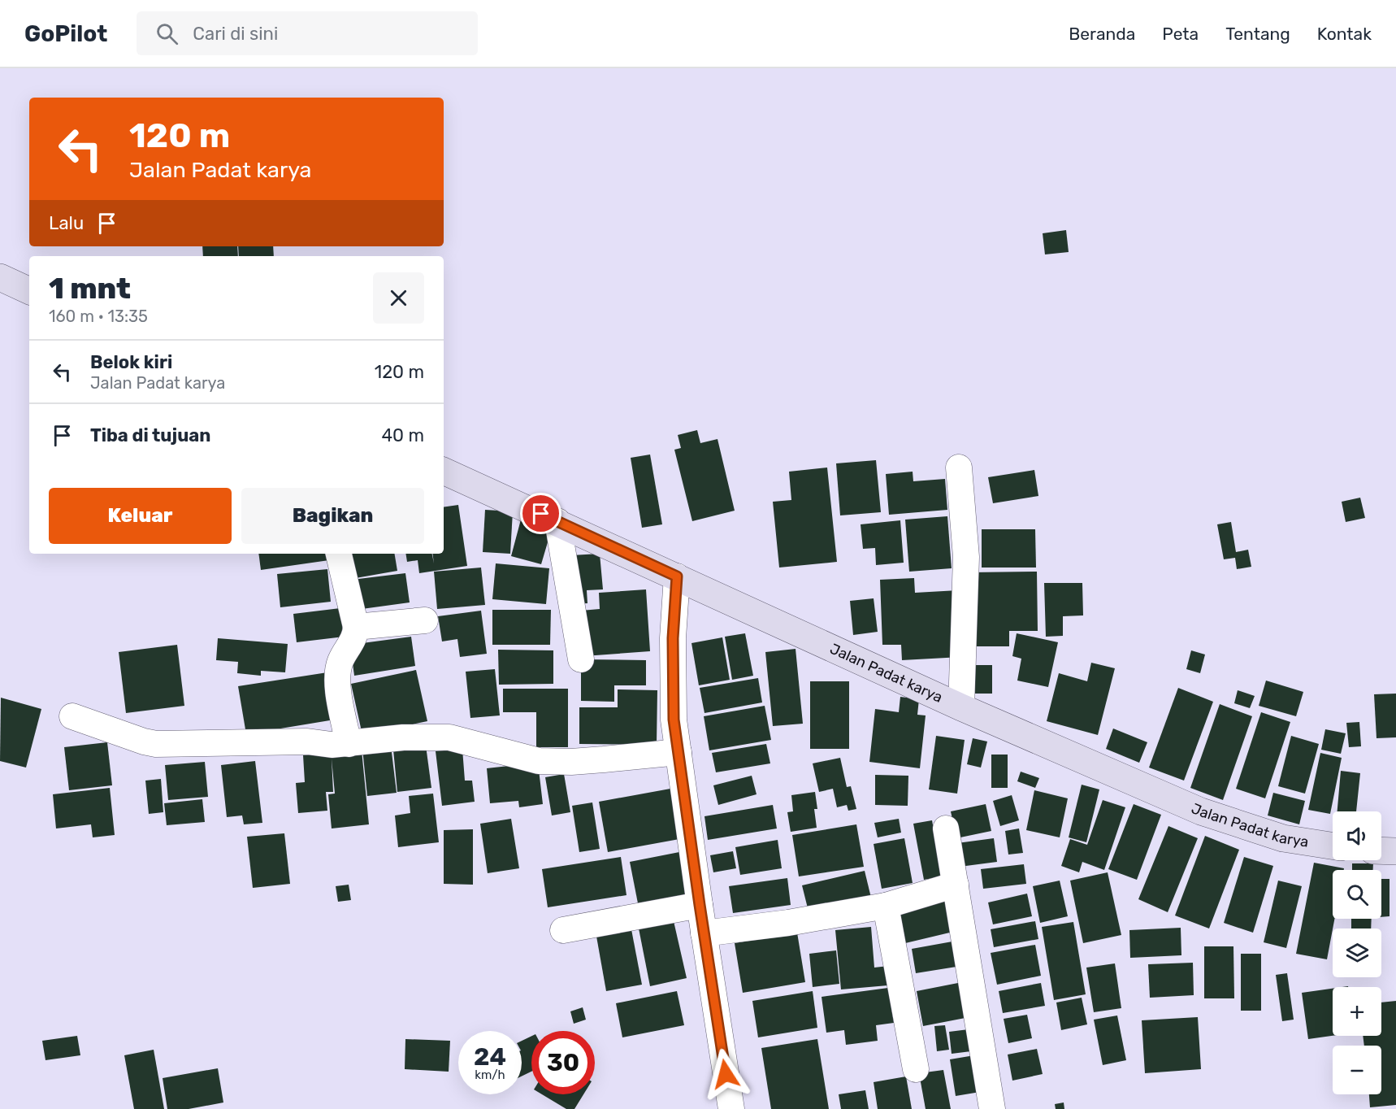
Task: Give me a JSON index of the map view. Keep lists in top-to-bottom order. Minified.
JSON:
{"streets":{"main road":["Jalan Padat karya"]},"page":{"header":"GoPilot","search":"Cari di sini","nav":["Beranda","Peta","Tentang","Kontak"],"turn":["120 m","Jalan Padat karya"],"then":"Lalu","heading":["1 mnt","160 m · 13:35"],"list":[{"name":"Belok kiri","note":"Jalan Padat karya","value":"120 m"},{"name":"Tiba di tujuan","value":"40 m"}],"buttons":["Keluar","Bagikan"],"map_buttons":["+","−"],"speed":"24 km/h","limit":"30"}}
